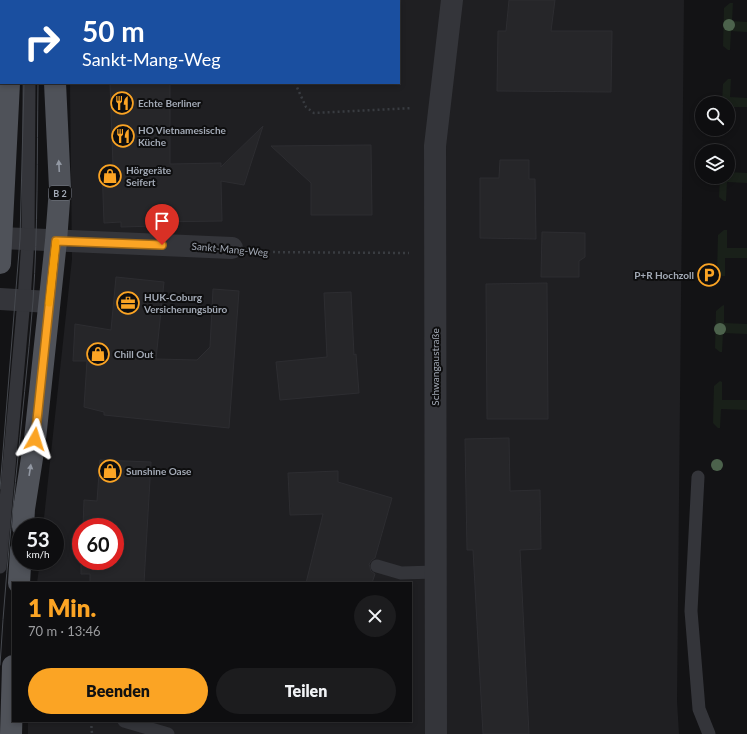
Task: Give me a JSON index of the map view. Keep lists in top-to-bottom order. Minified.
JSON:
{"streets":{"main road":["B 2"],"street":["Sankt-Mang-Weg","Schwangaustraße"]},"crossings":[["B 2","Sankt-Mang-Weg"],["Sankt-Mang-Weg","Schwangaustraße"]],"places":{"restaurant":["Echte Berliner","HO Vietnamesische Küche"],"shop":["Hörgeräte Seifert","Chill Out","Sunshine Oase"],"parking":["P+R Hochzoll"],"office":["HUK-Coburg Versicherungsbüro"]},"page":{"turn":["50 m","Sankt-Mang-Weg"],"speed":"53 km/h","limit":"60","heading":["1 Min.","70 m · 13:46"],"buttons":["Beenden","Teilen"]}}
